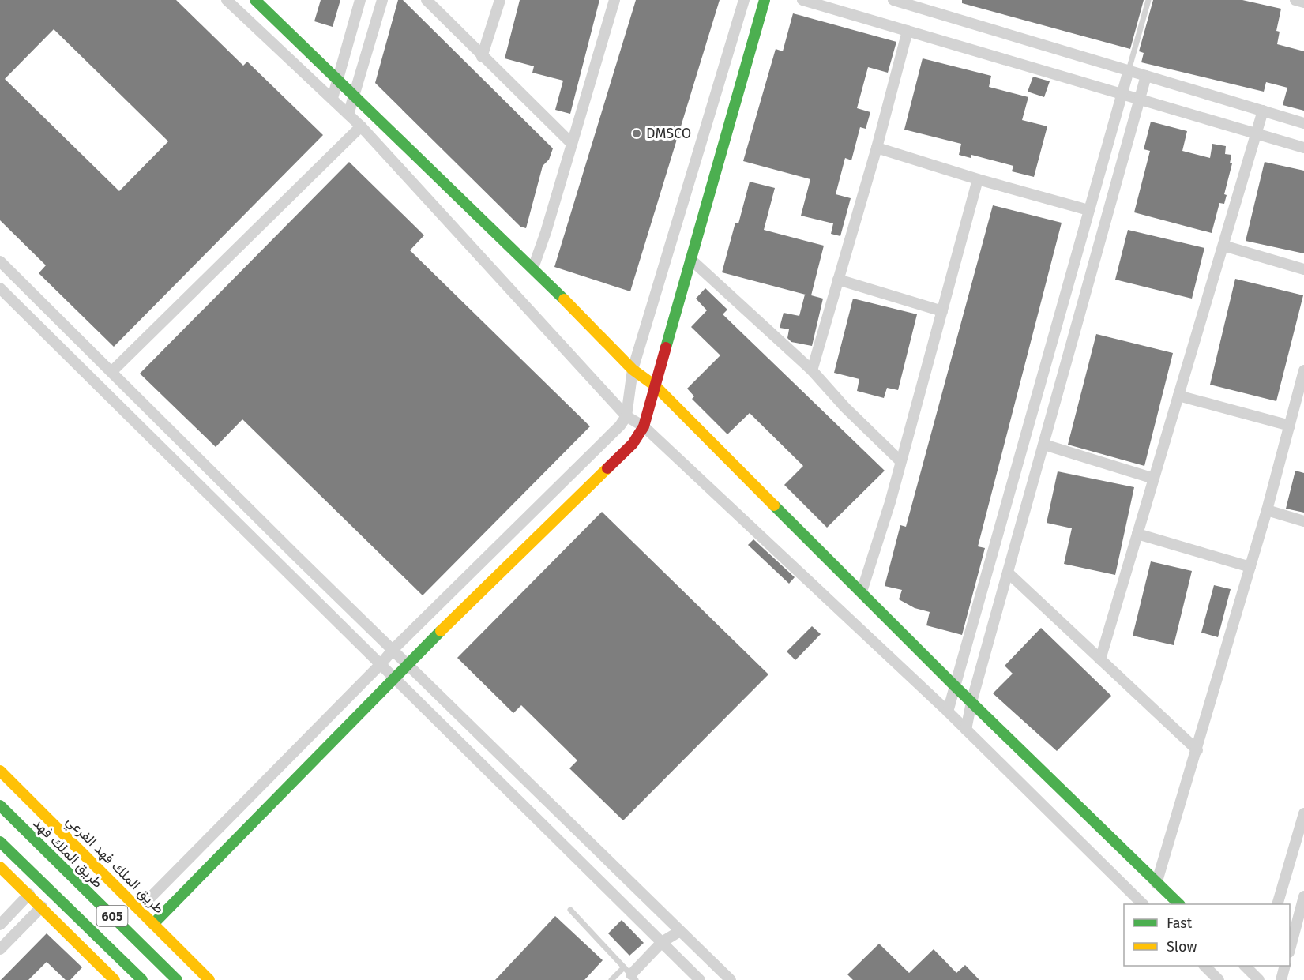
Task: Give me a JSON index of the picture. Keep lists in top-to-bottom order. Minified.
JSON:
{"streets":{"main road":["طريق الملك فهد","طريق الملك فهد الفرعي","605"]},"places":["DMSCO"],"legend":["Fast","Slow"]}
